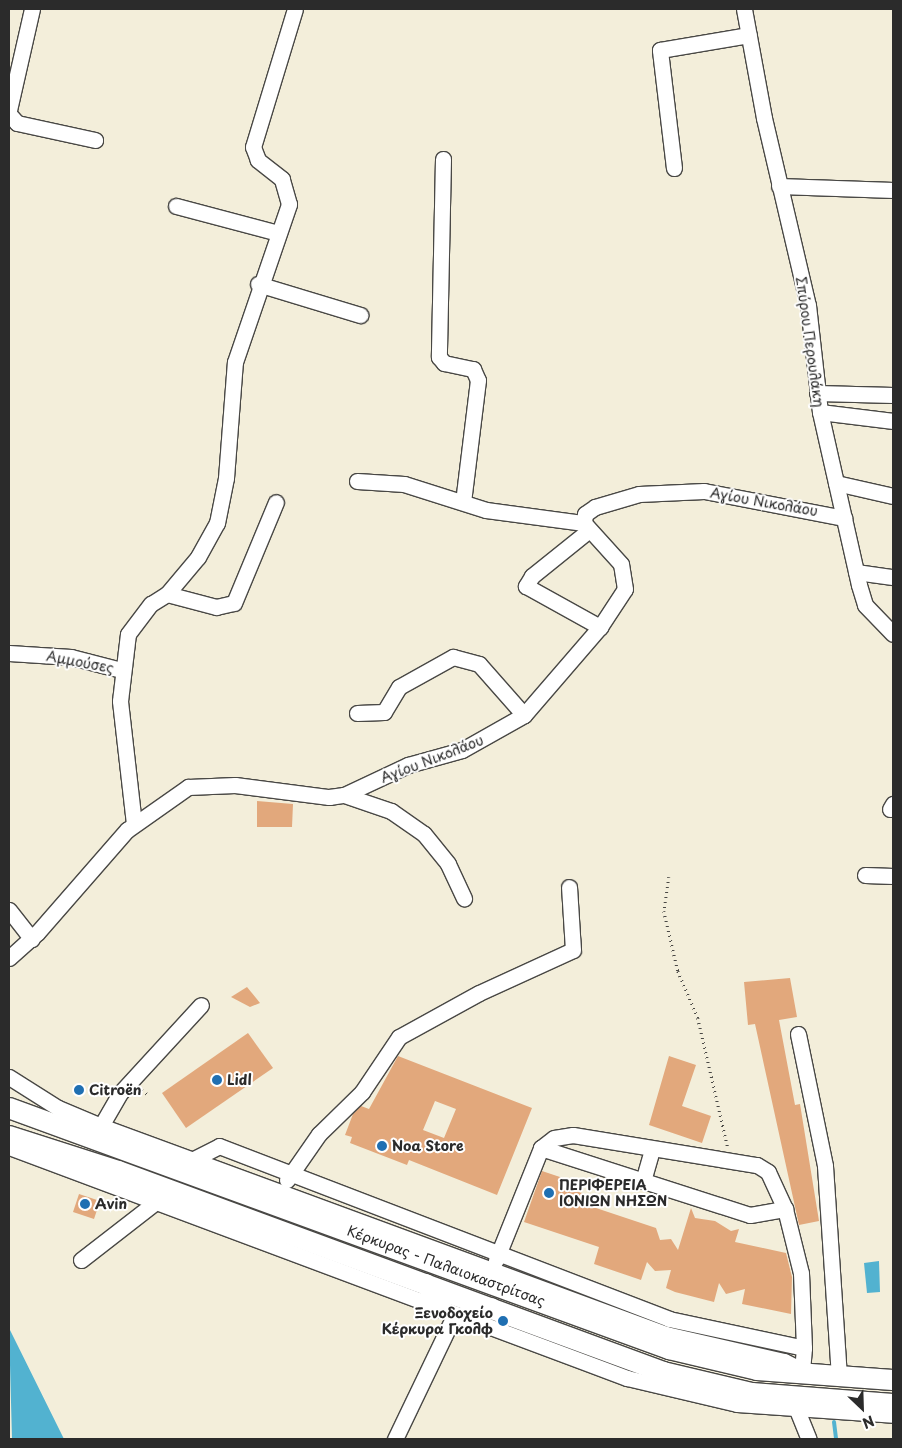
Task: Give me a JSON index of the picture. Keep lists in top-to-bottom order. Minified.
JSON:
{"streets":{"main road":["Κέρκυρας - Παλαιοκαστρίτσας"],"street":["Σπύρου Περουλάκη","Αγίου Νικολάου","Αμμούσες"]},"crossings":[["Σπύρου Περουλάκη","Αγίου Νικολάου"]],"places":["Lidl","Citroën","Noa Store","ΠΕΡΙΦΕΡΕΙΑ ΙΟΝΙΩΝ ΝΗΣΩΝ","Avin","Ξενοδοχείο Κέρκυρα Γκολφ"],"north":"bottom right"}
